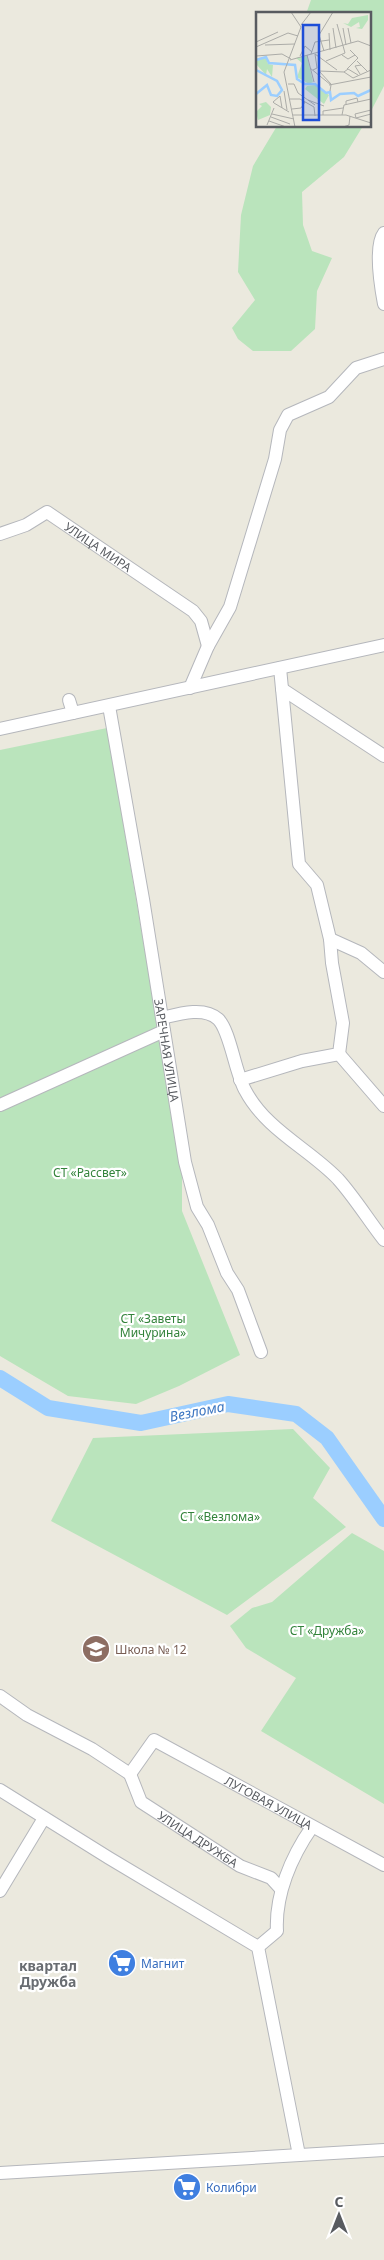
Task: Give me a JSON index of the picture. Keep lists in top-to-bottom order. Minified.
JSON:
{"streets":{"street":["УЛИЦА МИРА","ЗАРЕЧНАЯ УЛИЦА","ЛУГОВАЯ УЛИЦА","УЛИЦА ДРУЖБА"]},"crossings":[["ЛУГОВАЯ УЛИЦА","УЛИЦА ДРУЖБА"]],"districts":["квартал Дружба"],"water":["Везлома"],"parks":["СТ «Рассвет»","СТ «Заветы Мичурина»","СТ «Везлома»","СТ «Дружба»"],"places":{"school or university":["Школа № 12"],"supermarket":["Магнит","Колибри"]},"north":"top"}
